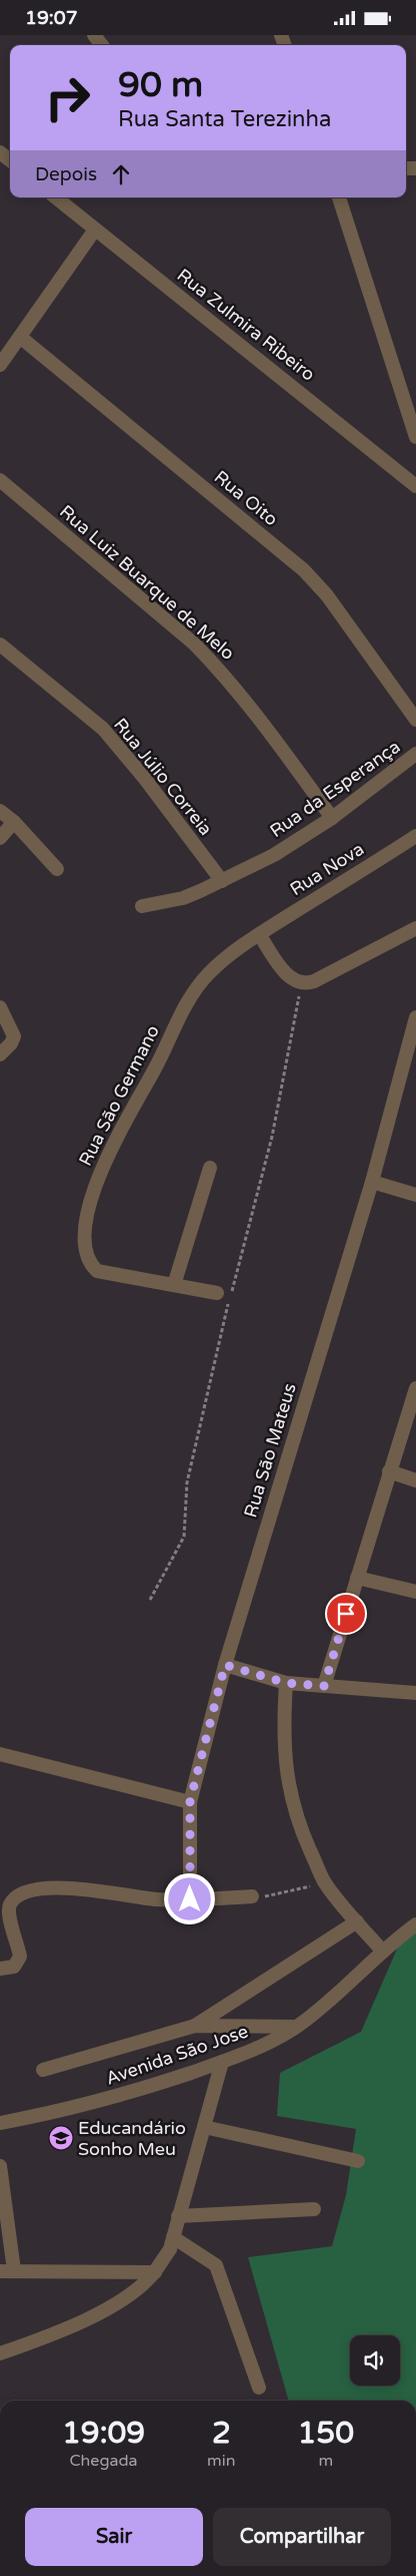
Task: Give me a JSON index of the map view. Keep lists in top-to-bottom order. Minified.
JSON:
{"streets":{"street":["Rua Zulmira Ribeiro","Rua Oito","Rua Luiz Buarque de Melo","Rua Júlio Correia","Rua da Esperança","Rua Nova","Rua São Germano","Rua São Mateus","Avenida São Jose"]},"crossings":[["Rua Luiz Buarque de Melo","Rua da Esperança"],["Rua Júlio Correia","Rua da Esperança"],["Rua Nova","Rua São Germano"]],"places":{"school or university":["Educandário Sonho Meu"]},"page":{"status":"19:07","turn":["90 m","Rua Santa Terezinha"],"then":"Depois","eta":["19:09","Chegada","2","min","150","m"],"buttons":["Sair","Compartilhar"]}}
